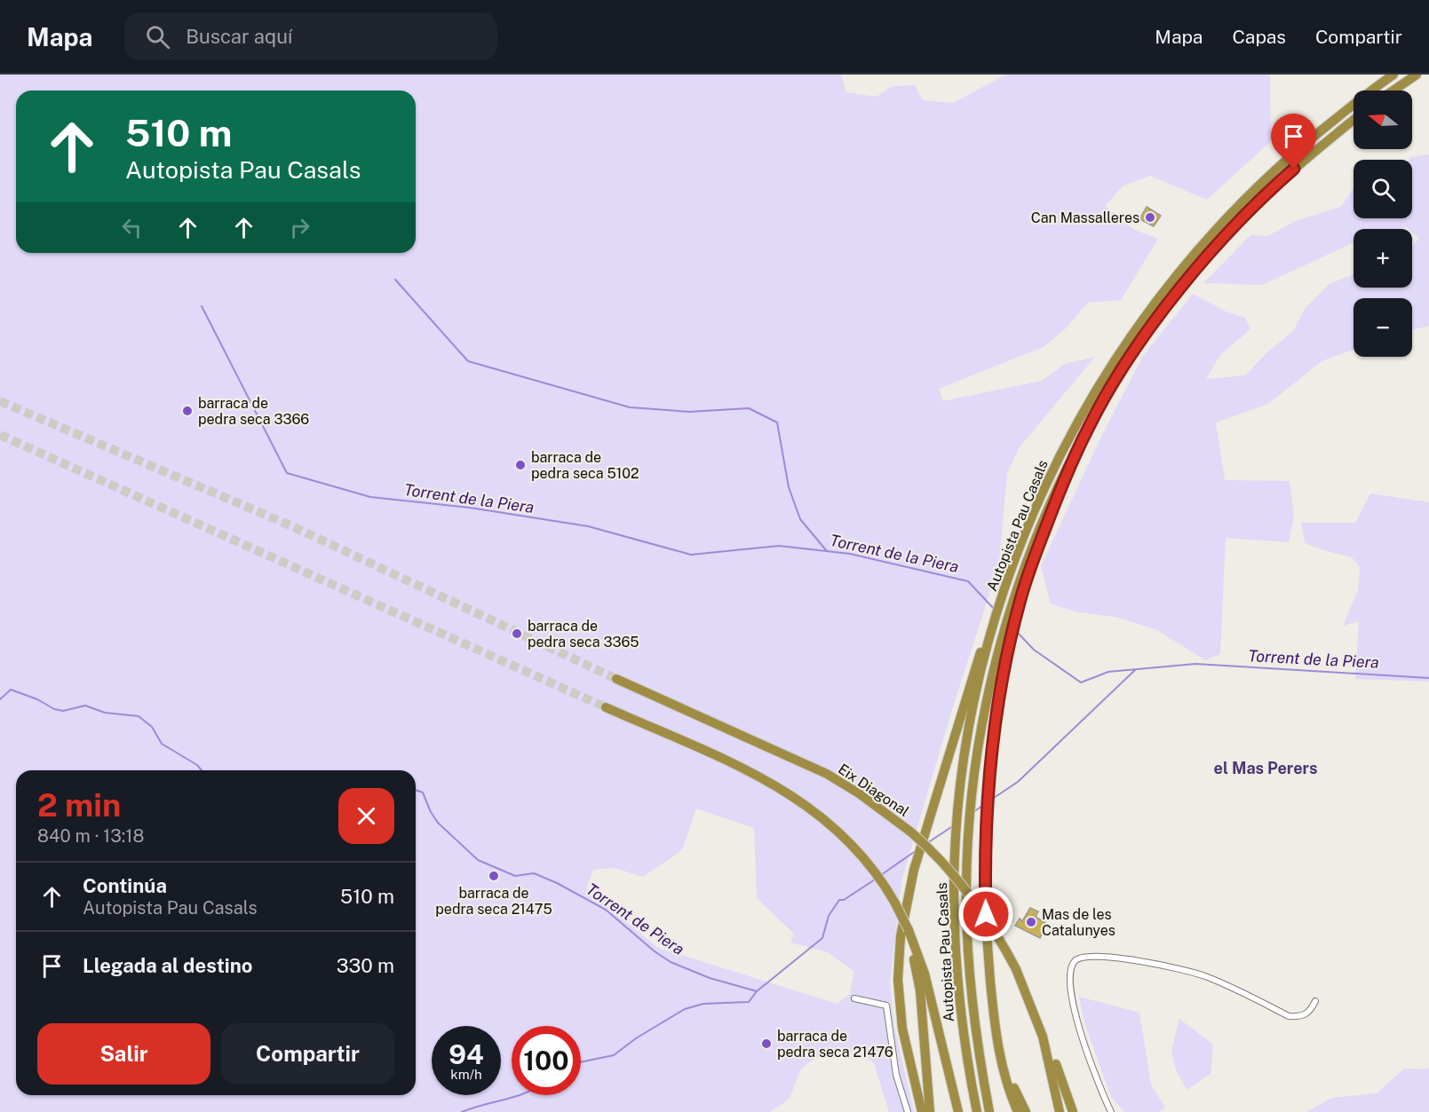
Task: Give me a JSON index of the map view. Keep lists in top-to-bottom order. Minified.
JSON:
{"streets":{"highway":["Autopista Pau Casals","Eix Diagonal"]},"districts":["el Mas Perers"],"water":["Torrent de la Piera","Torrent de Piera"],"places":["Can Massalleres","barraca de pedra seca 3366","barraca de pedra seca 5102","barraca de pedra seca 3365","barraca de pedra seca 21475","Mas de les Catalunyes","barraca de pedra seca 21476"],"north":"left","page":{"header":"Mapa","search":"Buscar aquí","nav":["Mapa","Capas","Compartir"],"map_buttons":["+","−"],"turn":["510 m","Autopista Pau Casals"],"heading":["2 min","840 m · 13:18"],"list":[{"name":"Continúa","note":"Autopista Pau Casals","value":"510 m"},{"name":"Llegada al destino","value":"330 m"}],"buttons":["Salir","Compartir"],"speed":"94 km/h","limit":"100"}}
